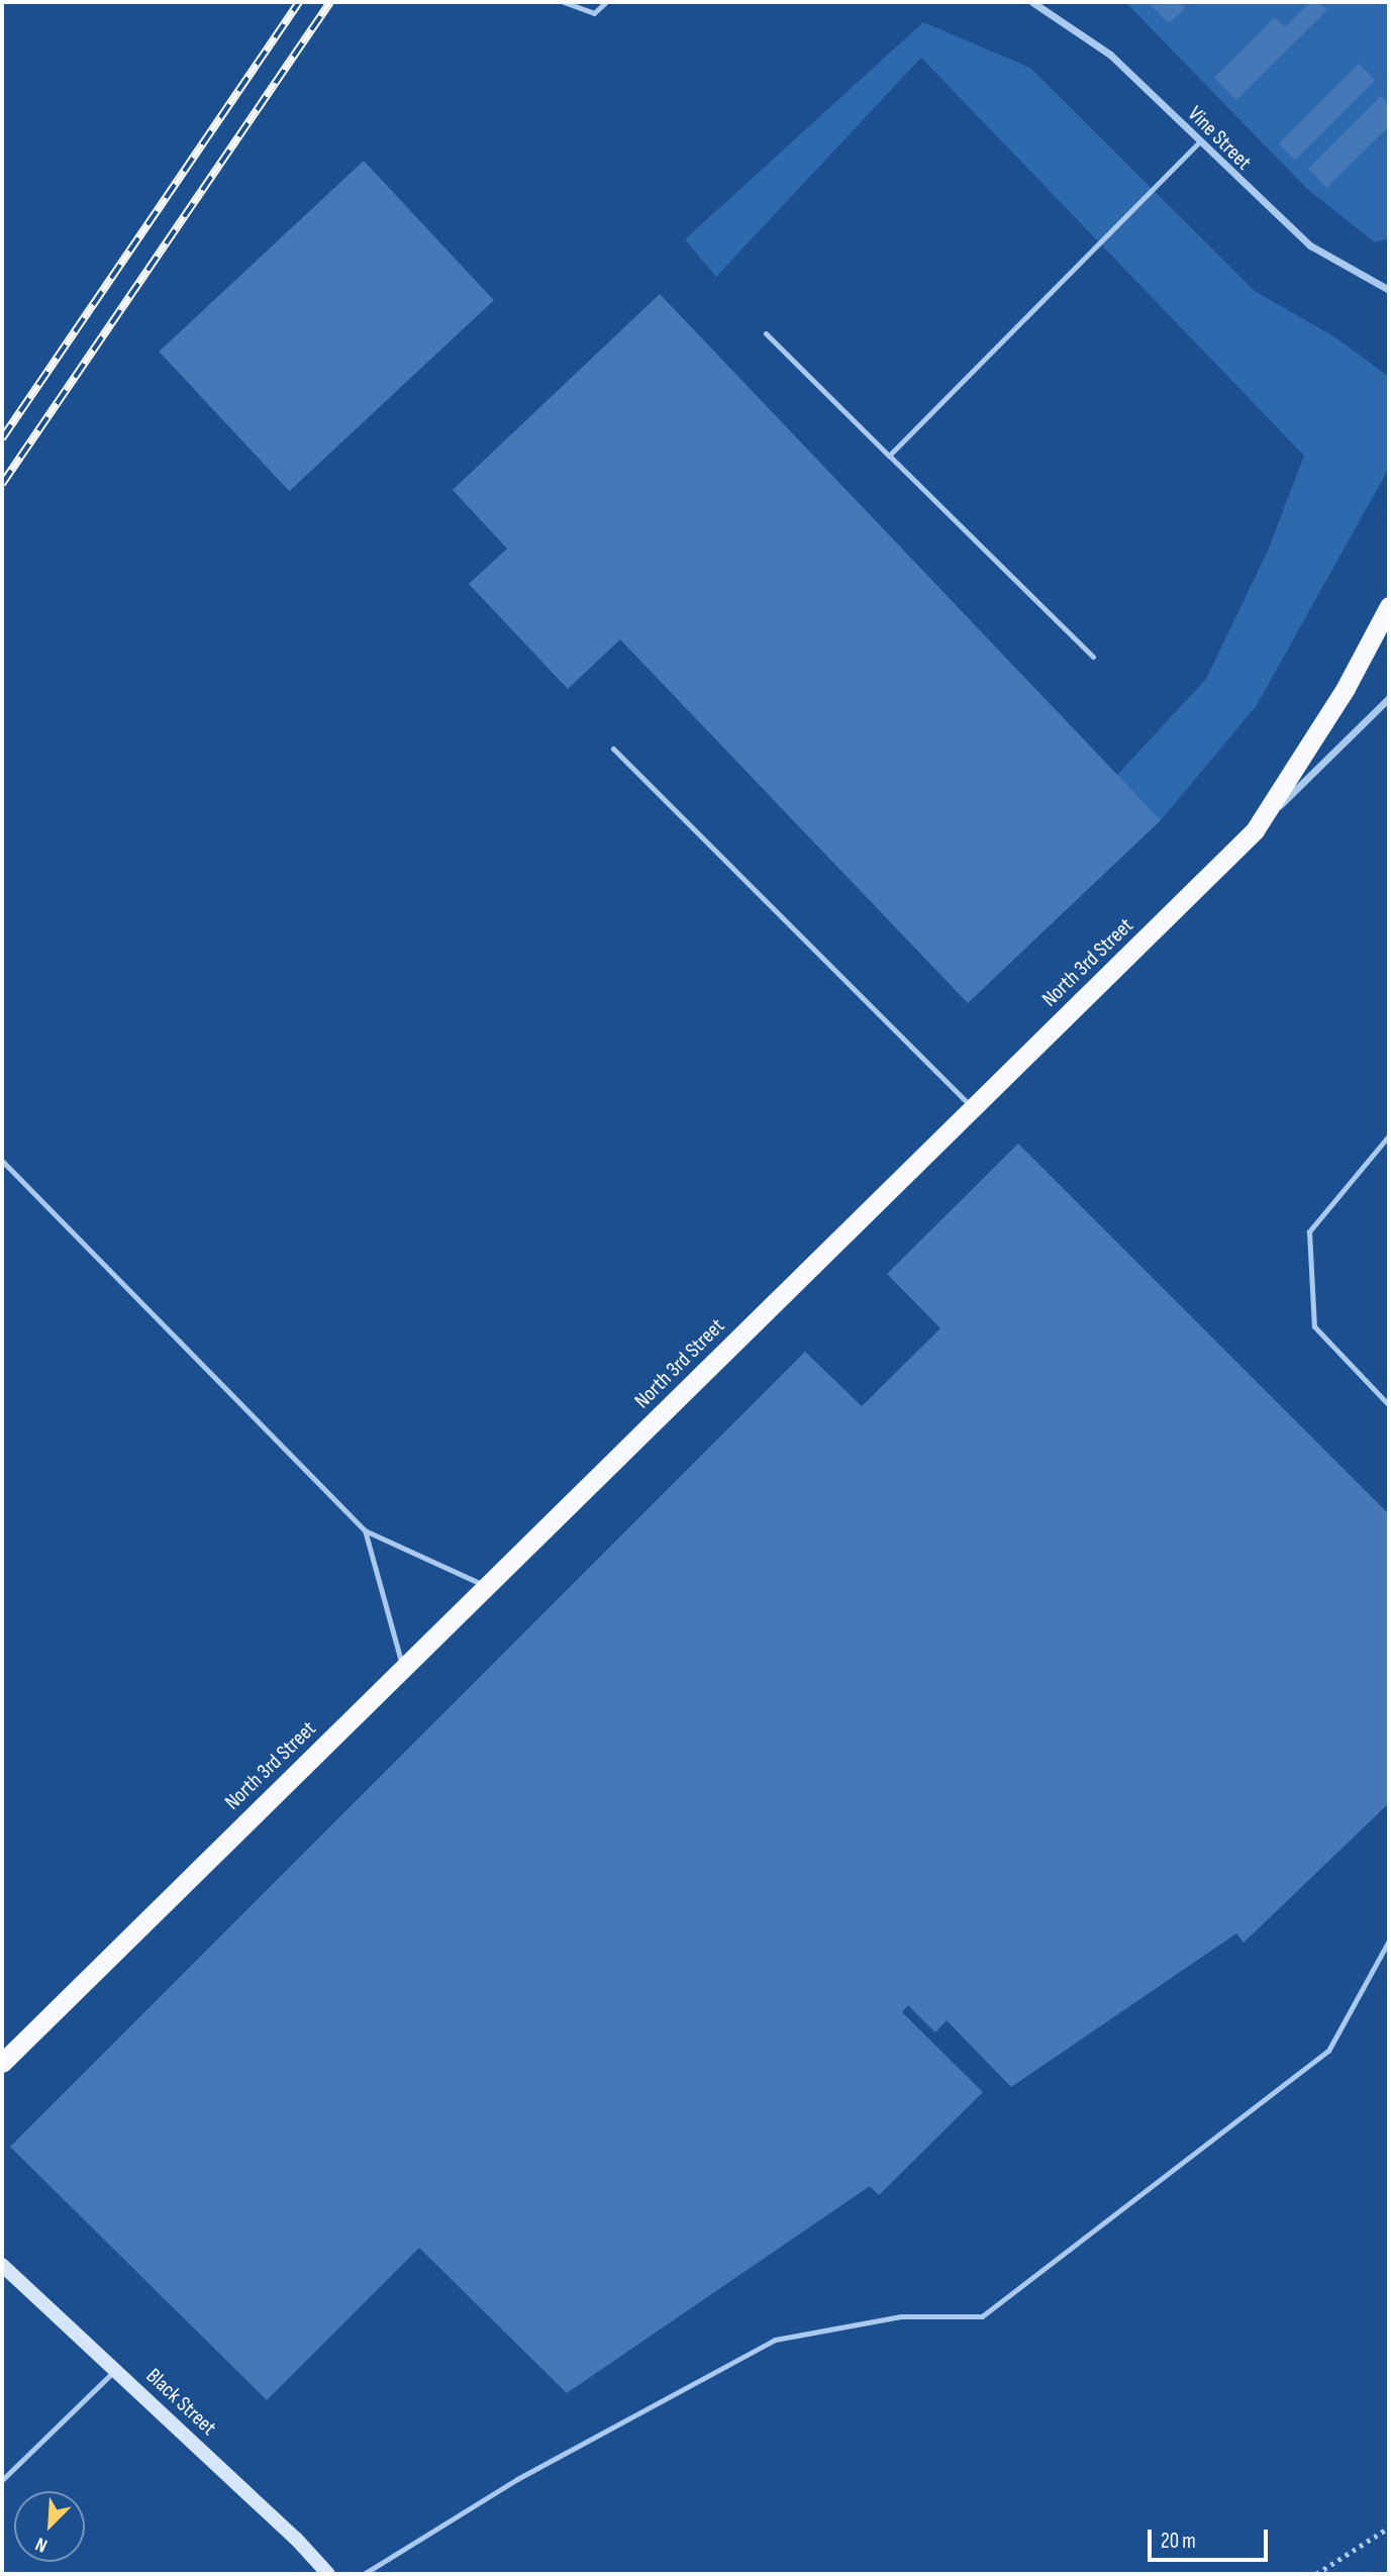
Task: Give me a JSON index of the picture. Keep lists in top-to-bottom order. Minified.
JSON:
{"streets":{"highway":["North 3rd Street"],"main road":["Black Street"],"street":["Vine Street"]},"scale_bar":"20 m","north":"bottom left"}
